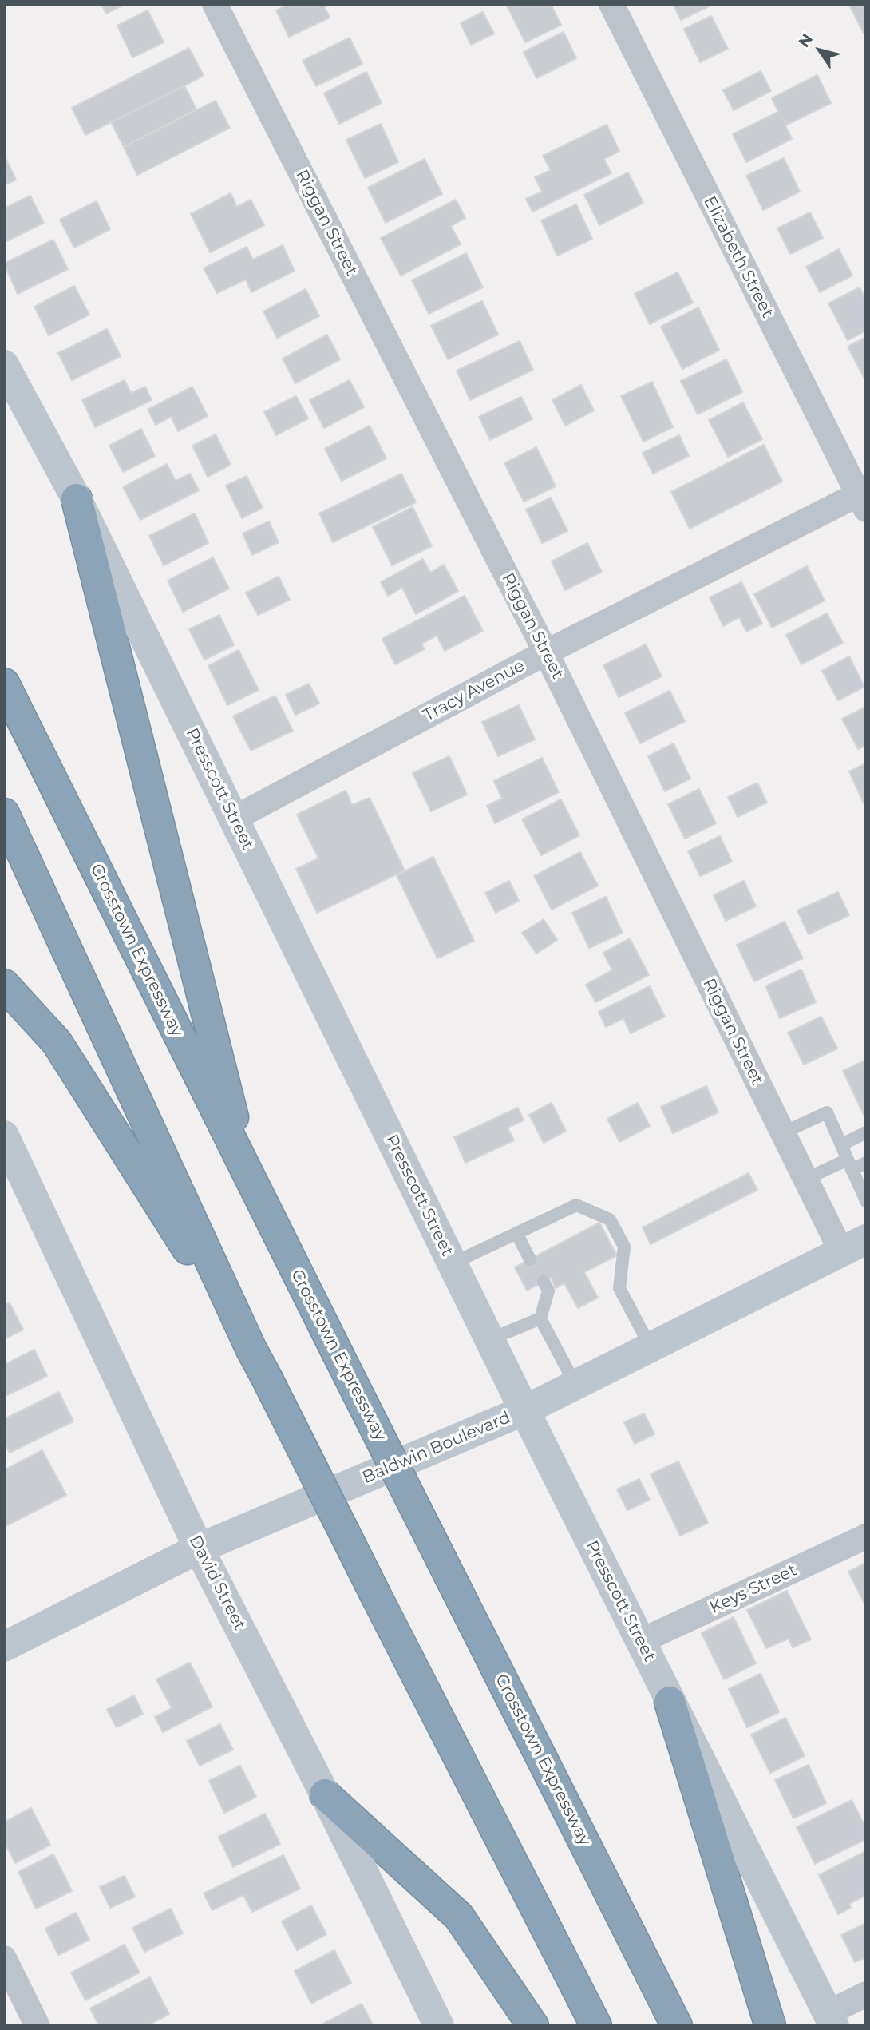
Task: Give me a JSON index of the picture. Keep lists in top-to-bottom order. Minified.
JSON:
{"streets":{"highway":["Crosstown Expressway"],"main road":["Presscott Street","Baldwin Boulevard","David Street"],"street":["Riggan Street","Elizabeth Street","Tracy Avenue","Keys Street"]},"crossings":[["Riggan Street","Tracy Avenue"],["Riggan Street","Baldwin Boulevard"],["Elizabeth Street","Tracy Avenue"],["Tracy Avenue","Presscott Street"],["Presscott Street","Baldwin Boulevard"],["Presscott Street","Keys Street"],["Baldwin Boulevard","David Street"]],"north":"top left"}
